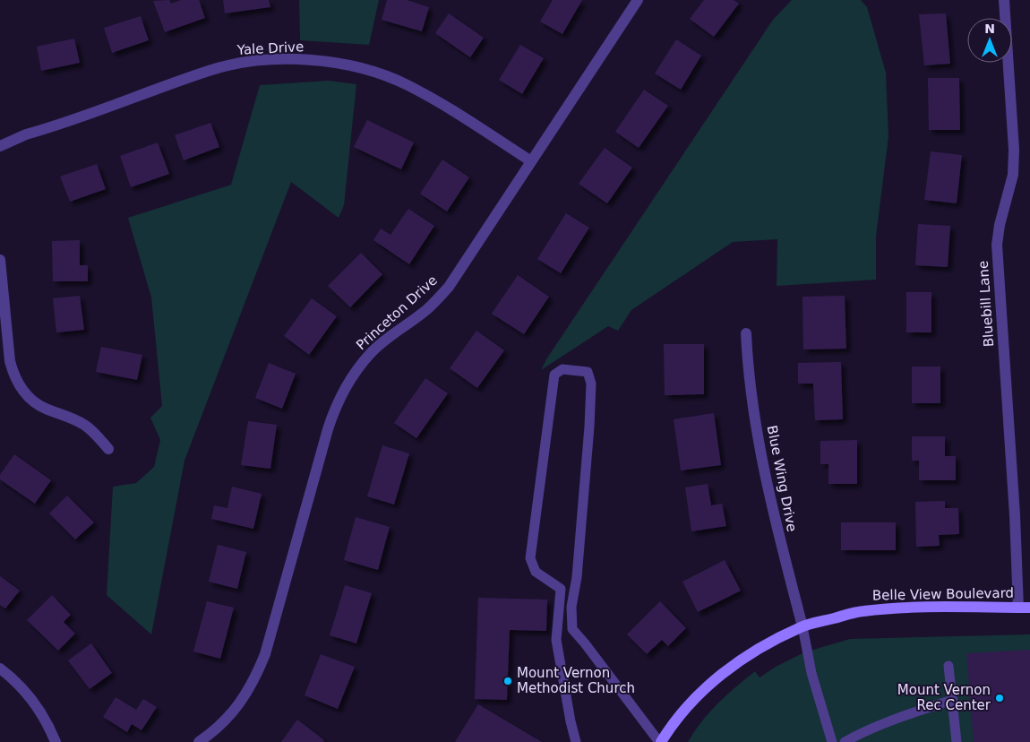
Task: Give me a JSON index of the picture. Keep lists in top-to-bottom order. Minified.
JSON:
{"streets":{"main road":["Belle View Boulevard"],"street":["Yale Drive","Bluebill Lane","Princeton Drive","Blue Wing Drive"]},"crossings":[["Yale Drive","Princeton Drive"],["Bluebill Lane","Belle View Boulevard"],["Blue Wing Drive","Belle View Boulevard"]],"places":["Mount Vernon Methodist Church","Mount Vernon Rec Center"],"north":"top"}
